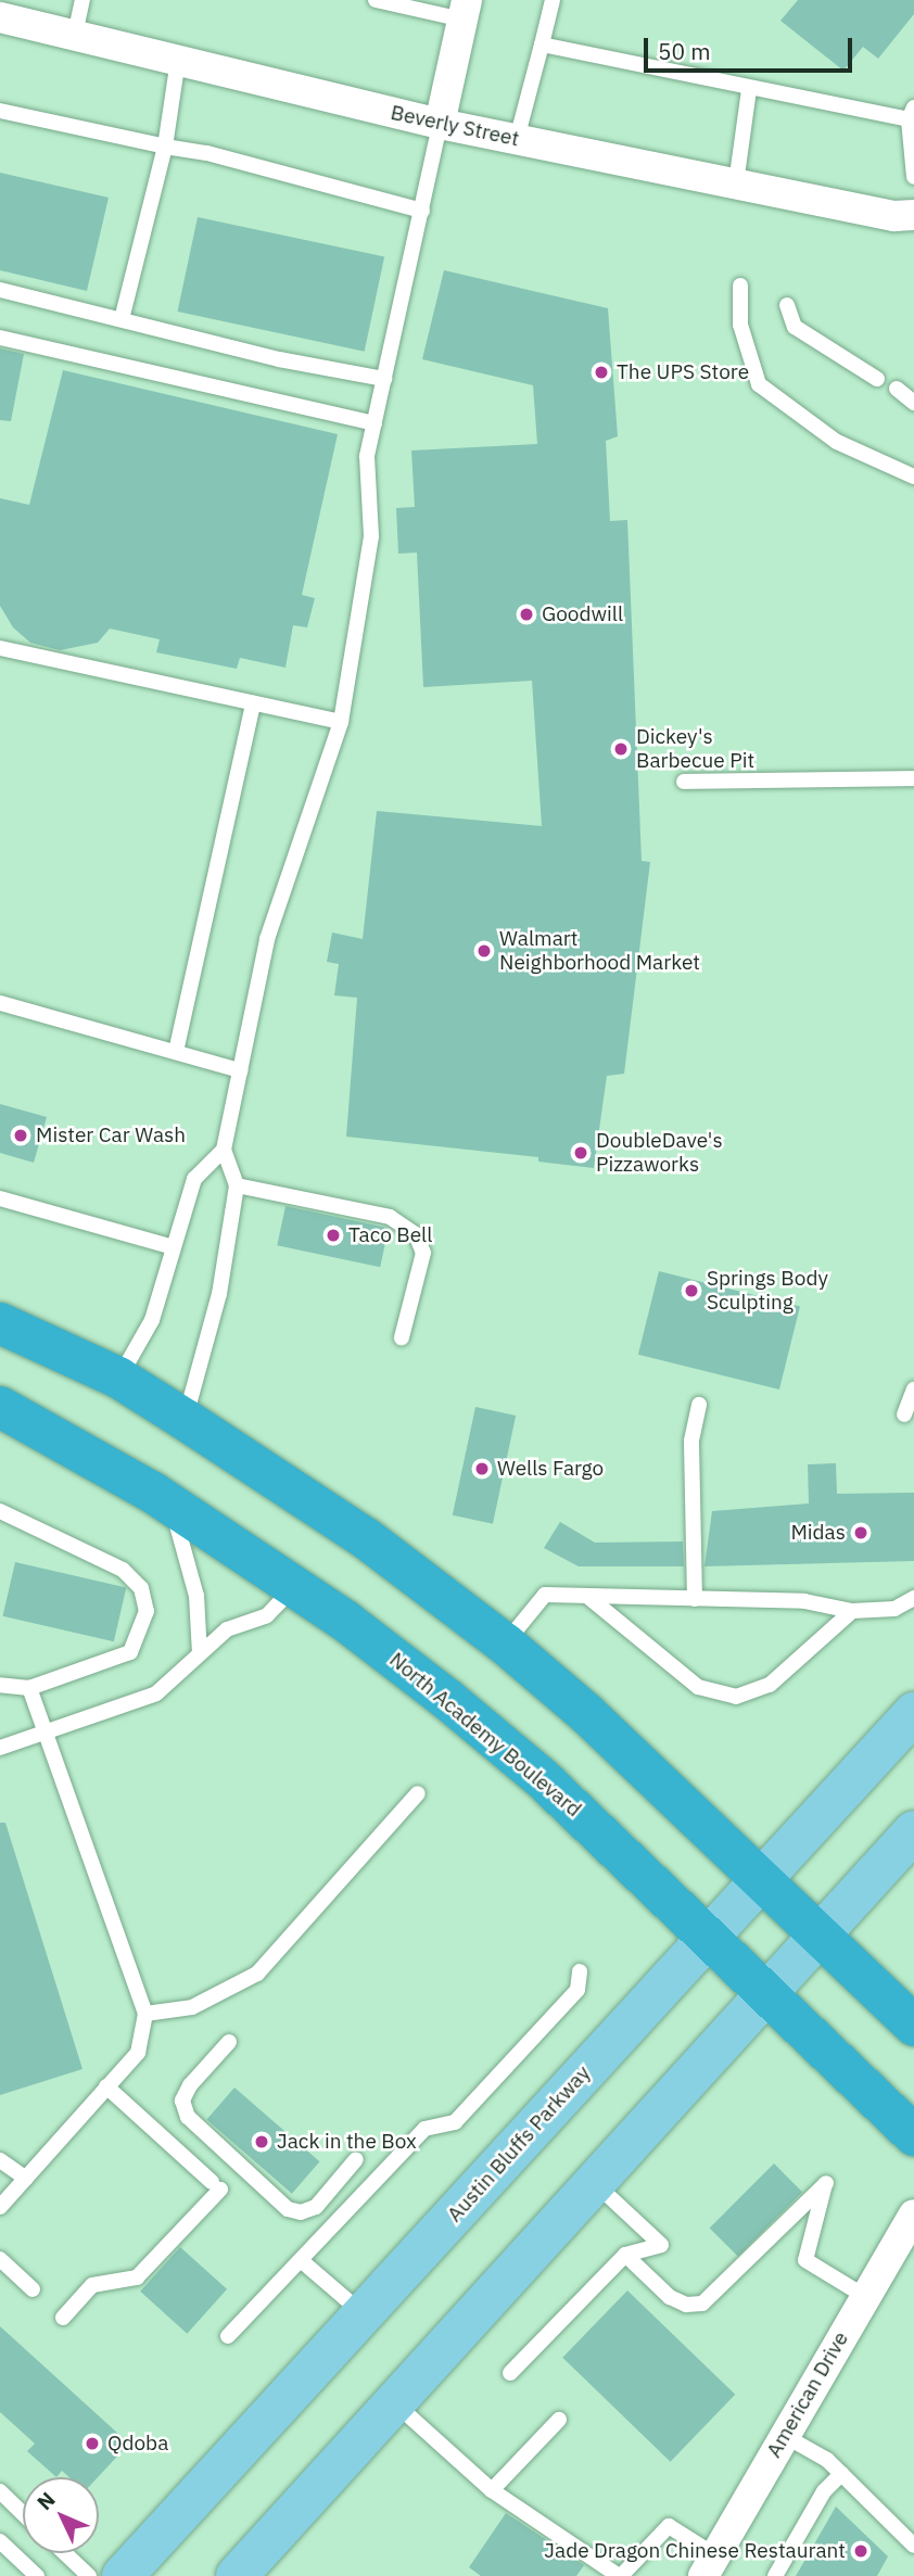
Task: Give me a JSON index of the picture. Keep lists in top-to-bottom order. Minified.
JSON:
{"streets":{"highway":["North Academy Boulevard"],"main road":["Austin Bluffs Parkway"],"street":["Beverly Street","American Drive"]},"crossings":[["North Academy Boulevard","Austin Bluffs Parkway"]],"places":["The UPS Store","Goodwill","Dickey's Barbecue Pit","Walmart Neighborhood Market","Mister Car Wash","DoubleDave's Pizzaworks","Taco Bell","Springs Body Sculpting","Wells Fargo","Midas","Jack in the Box","Qdoba","Jade Dragon Chinese Restaurant"],"scale_bar":"50 m","north":"top left"}
